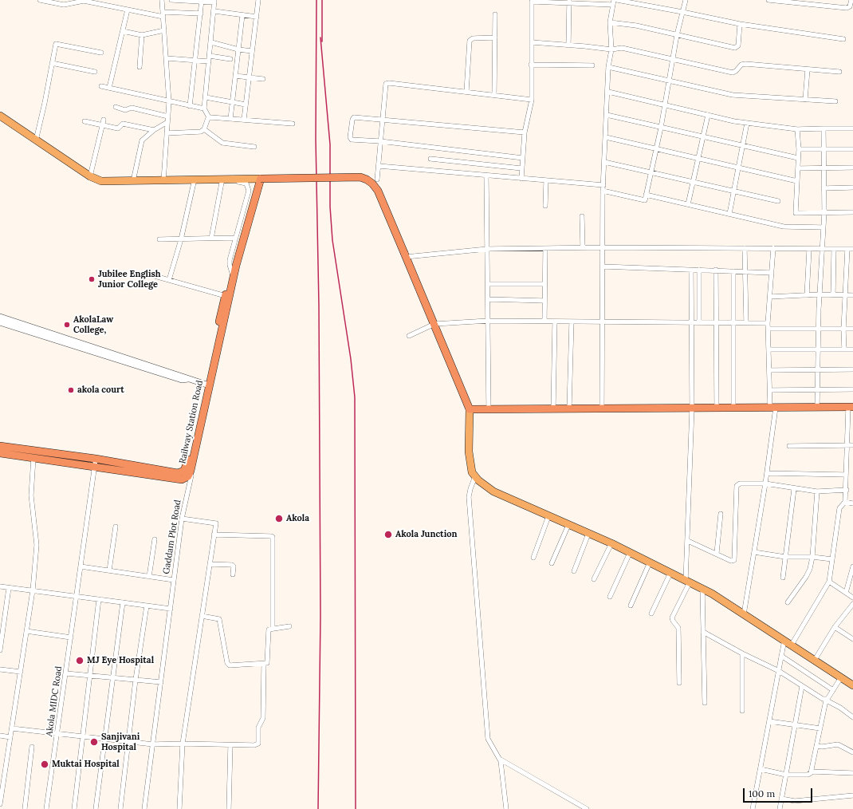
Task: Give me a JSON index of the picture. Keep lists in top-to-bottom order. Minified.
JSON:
{"streets":{"highway":["Railway Station Road"],"street":["Gaddam Plot Road","Akola MIDC Road"]},"crossings":[["Railway Station Road","Gaddam Plot Road"],["Railway Station Road","Akola MIDC Road"]],"places":["Jubilee English Junior College","AkolaLaw College,","akola court","Akola","Akola Junction","MJ Eye Hospital","Sanjivani Hospital","Muktai Hospital"],"scale_bar":"100 m"}
